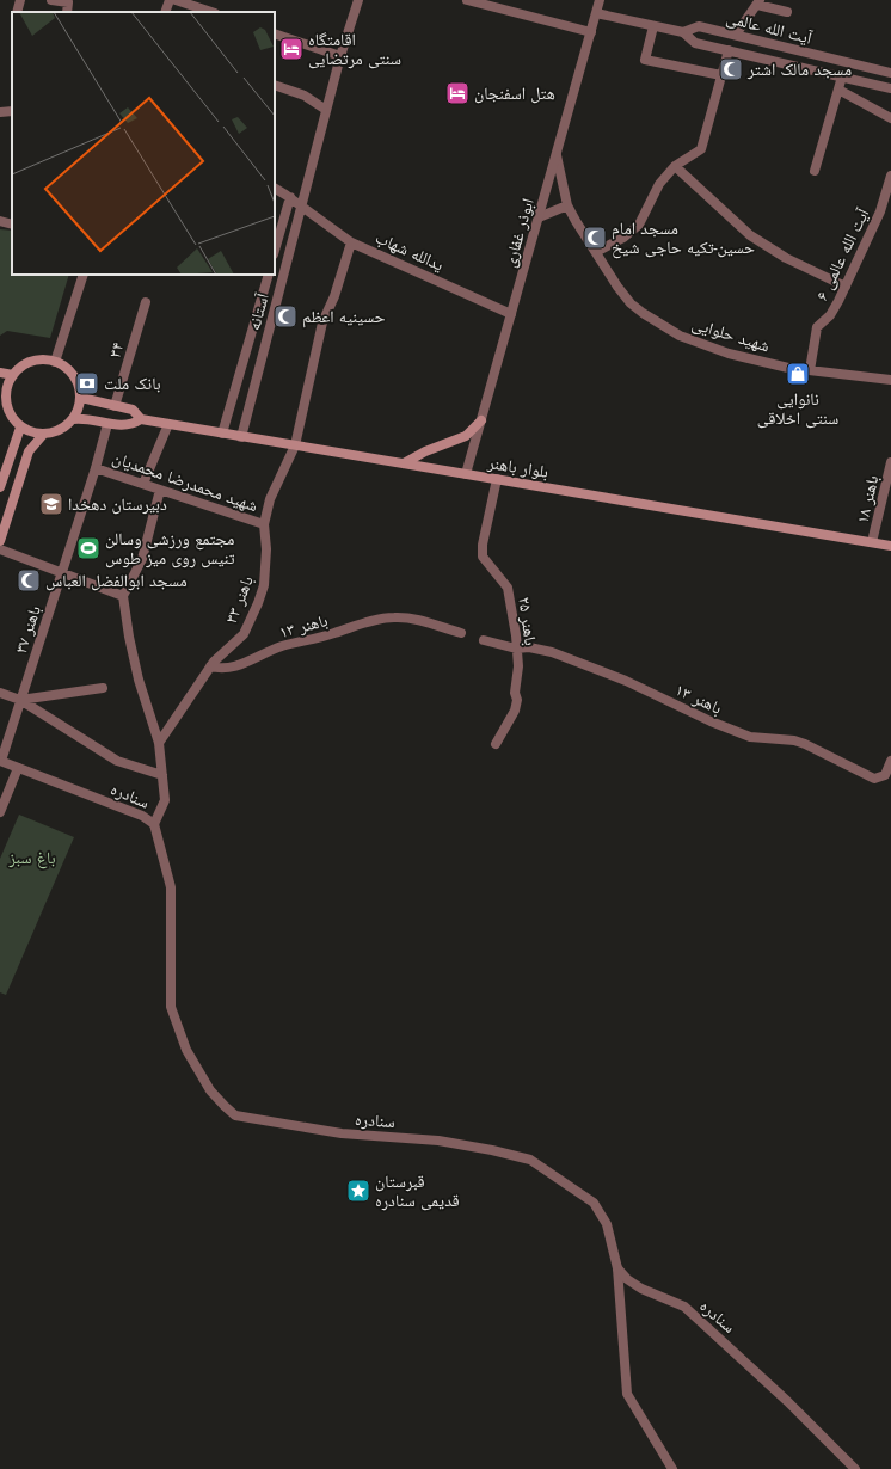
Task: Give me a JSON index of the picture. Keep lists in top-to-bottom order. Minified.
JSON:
{"streets":{"main road":["بلوار باهنر"],"street":["آیت الله عالمی","ابوذر غفاری","یدالله شهاب","آیت الله عالمی ۶","آستانه","شهید حلوایی","۳۴","شهید محمدرضا محمدیان","باهنر ۱۸","باهنر ۳۳","باهنر ۲۵","باهنر ۱۳","باهنر ۳۷","سنادره"]},"crossings":[["ابوذر غفاری","یدالله شهاب"],["ابوذر غفاری","شهید حلوایی"],["ابوذر غفاری","بلوار باهنر"],["یدالله شهاب","آستانه"],["یدالله شهاب","باهنر ۳۳"],["آیت الله عالمی ۶","شهید حلوایی"],["آستانه","بلوار باهنر"],["بلوار باهنر","باهنر ۱۸"],["بلوار باهنر","باهنر ۳۳"],["بلوار باهنر","باهنر ۲۵"],["شهید محمدرضا محمدیان","باهنر ۳۳"],["شهید محمدرضا محمدیان","باهنر ۳۷"],["باهنر ۳۳","باهنر ۱۳"],["باهنر ۲۵","باهنر ۱۳"],["باهنر ۳۷","سنادره"]],"parks":["باغ سبز"],"places":{"hotel":["اقامتگاه سنتی مرتضایی","هتل اسفنجان"],"mosque":["مسجد مالک اشتر","مسجد امام حسین-تکیه حاجی شیخ","حسینیه اعظم","مسجد ابوالفضل العباس"],"shop":["نانوایی سنتی اخلاقی"],"bank":["بانک ملت"],"school or university":["دبیرستان دهخدا"],"sports":["مجتمع ورزشی وسالن تنیس روی میز طوس"],"place":["قبرستان قدیمی سنادره"]}}
